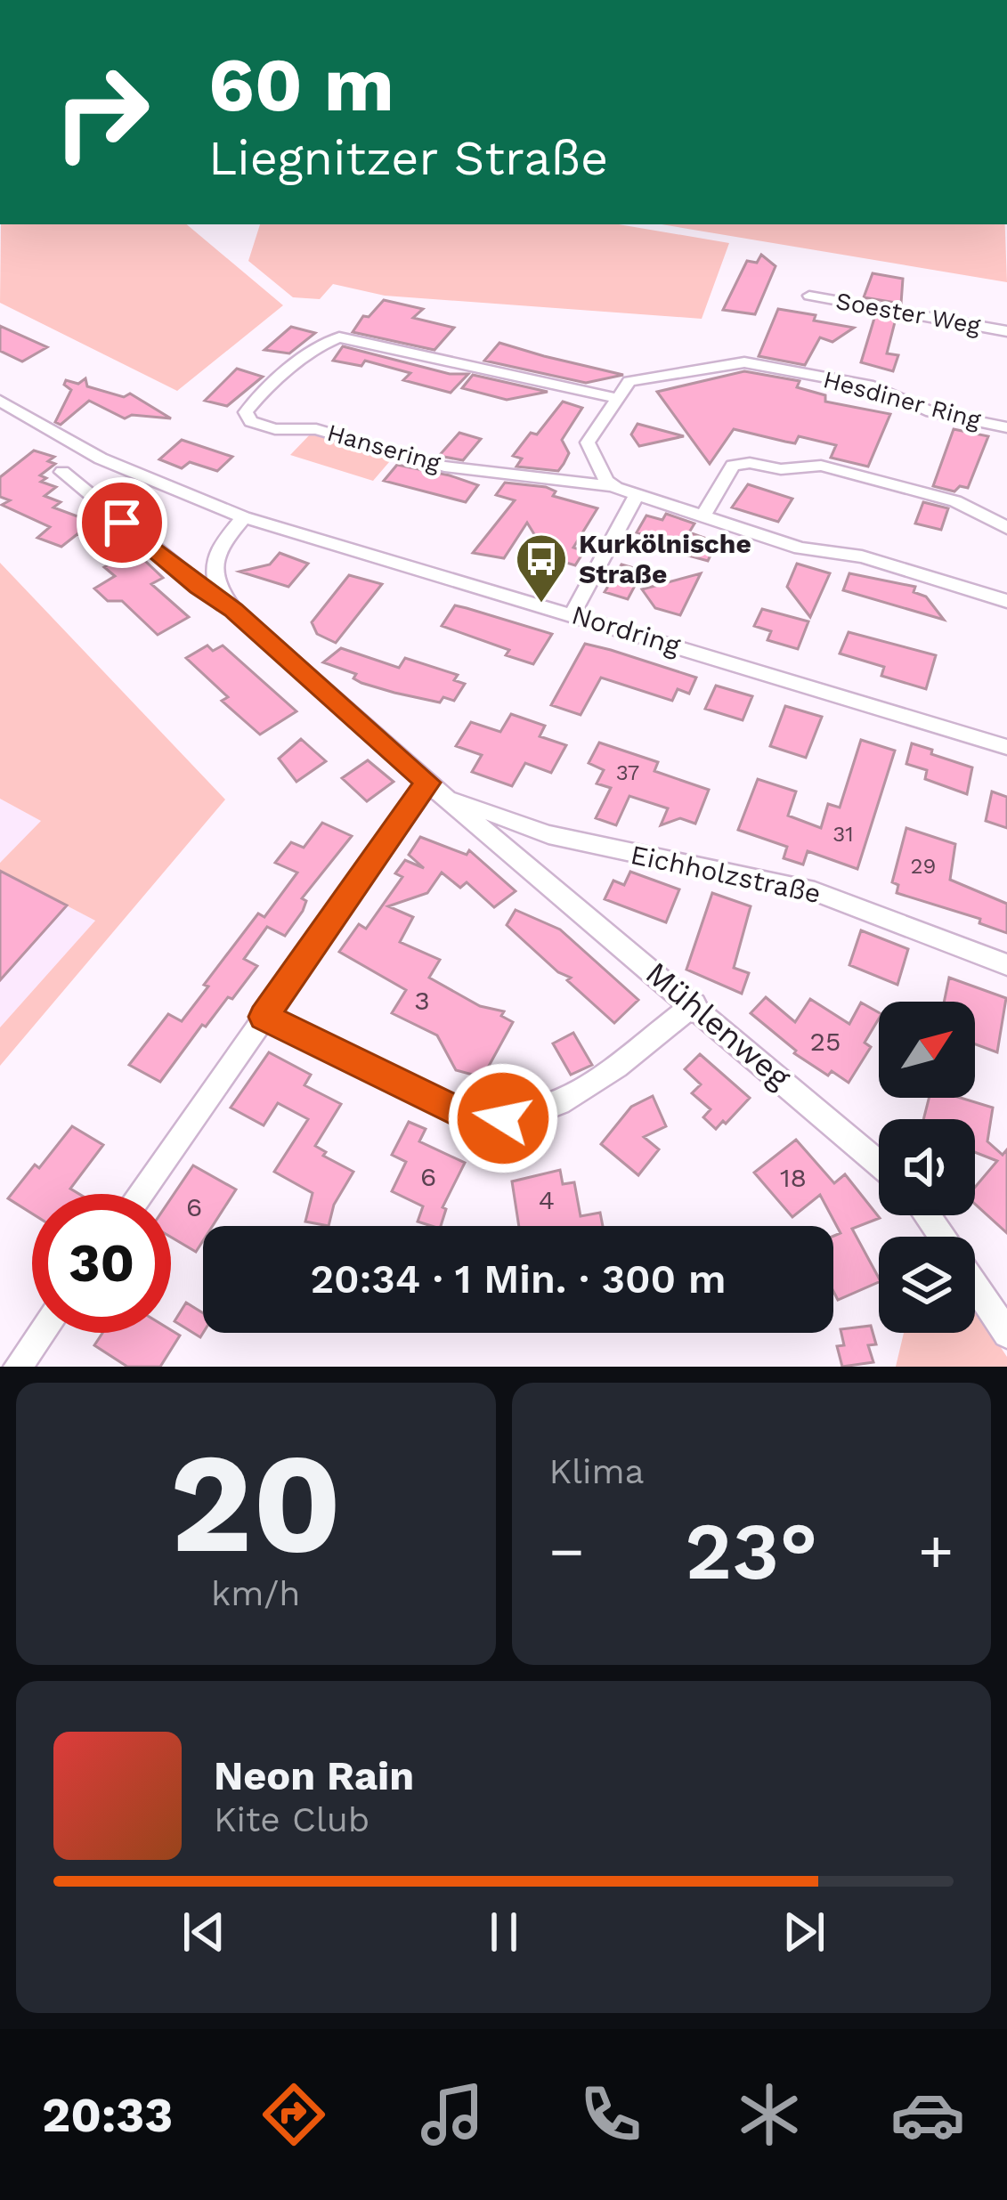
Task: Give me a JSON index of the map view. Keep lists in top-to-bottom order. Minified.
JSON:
{"streets":{"street":["Soester Weg","Hesdiner Ring","Hansering","Nordring","Eichholzstraße","Mühlenweg"]},"crossings":[["Hesdiner Ring","Hansering"],["Nordring","Mühlenweg"],["Eichholzstraße","Mühlenweg"]],"places":{"bus stop":["Kurkölnische Straße"]},"house_numbers":["37","31","29","3","25","6","18","4","6"],"north":"top right","page":{"turn":["60 m","Liegnitzer Straße"],"limit":"30","trip":"20:34 · 1 Min. · 300 m","tile":[["20","km/h"],"Klima"],"heat":["−","23°","+"],"song":["Neon Rain","Kite Club"],"tabs":"20:33"}}
